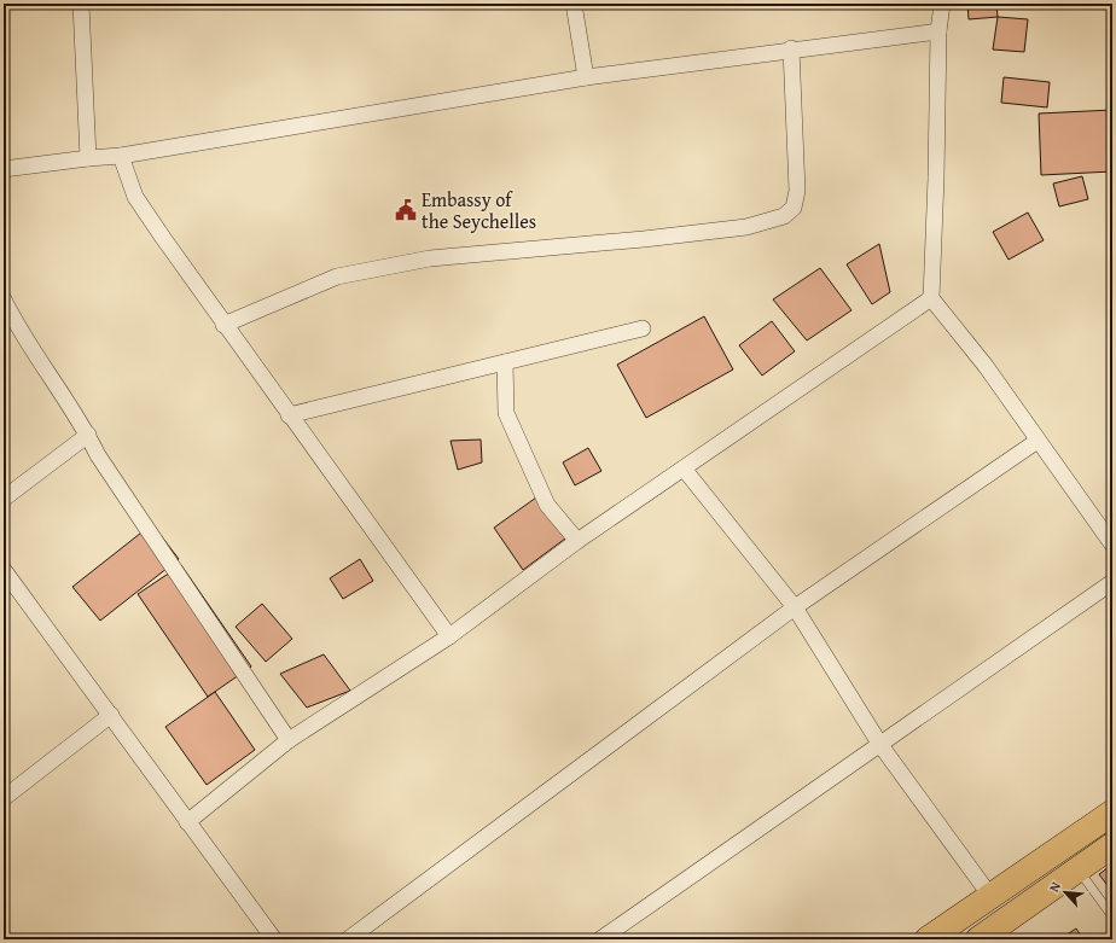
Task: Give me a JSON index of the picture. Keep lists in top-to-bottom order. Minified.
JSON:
{"places":{"public building":["Embassy of the Seychelles"]},"north":"top left"}
